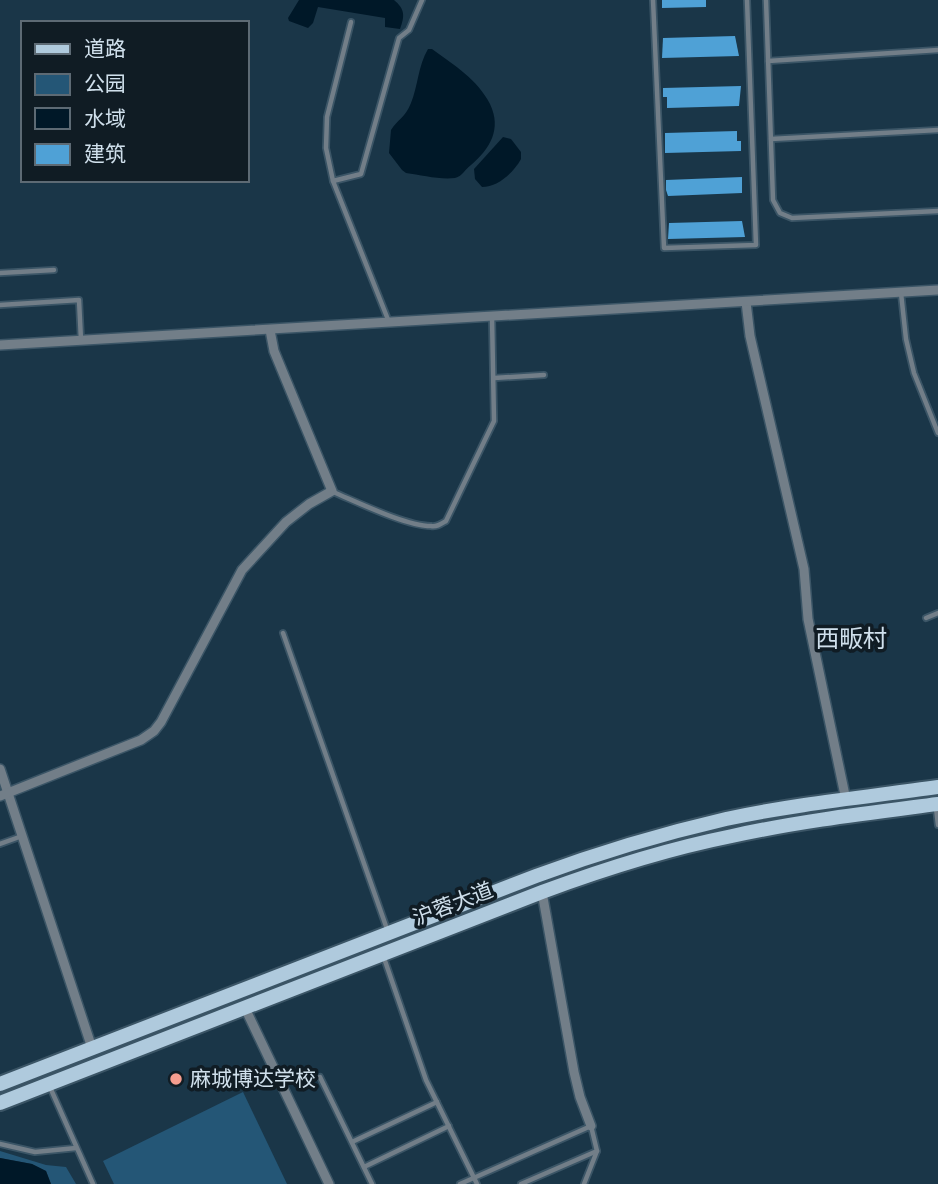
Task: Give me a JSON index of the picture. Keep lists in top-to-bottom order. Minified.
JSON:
{"streets":{"main road":["沪蓉大道"]},"districts":["西畈村"],"places":["麻城博达学校"],"legend":["道路","公园","水域","建筑"]}
